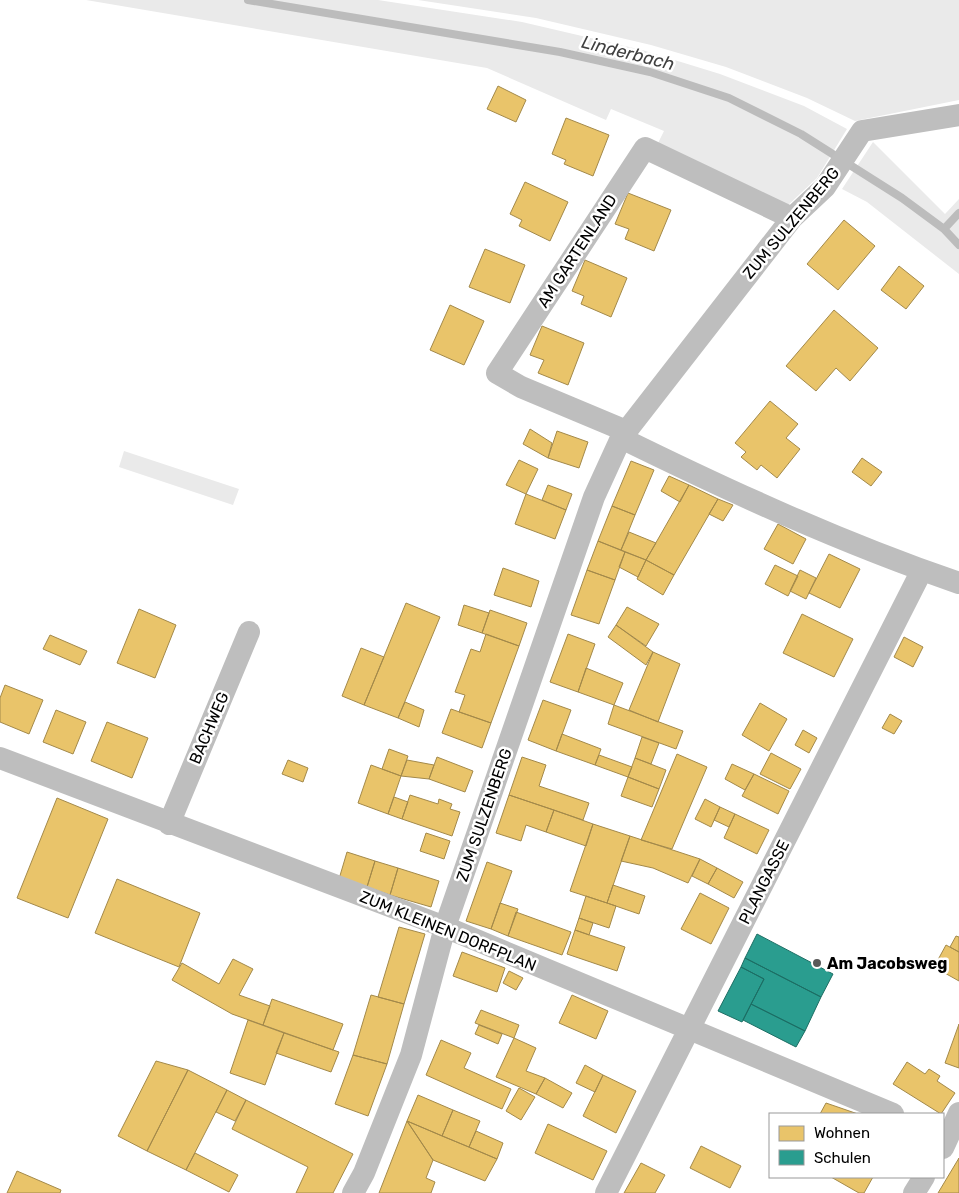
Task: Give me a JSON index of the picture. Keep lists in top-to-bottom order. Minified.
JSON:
{"streets":{"street":["ZUM SULZENBERG","AM GARTENLAND","BACHWEG","PLANGASSE","ZUM KLEINEN DORFPLAN"]},"crossings":[["ZUM SULZENBERG","AM GARTENLAND"],["ZUM SULZENBERG","ZUM KLEINEN DORFPLAN"],["BACHWEG","ZUM KLEINEN DORFPLAN"],["PLANGASSE","ZUM KLEINEN DORFPLAN"]],"water":["Linderbach"],"places":["Am Jacobsweg"],"legend":["Wohnen","Schulen"]}
